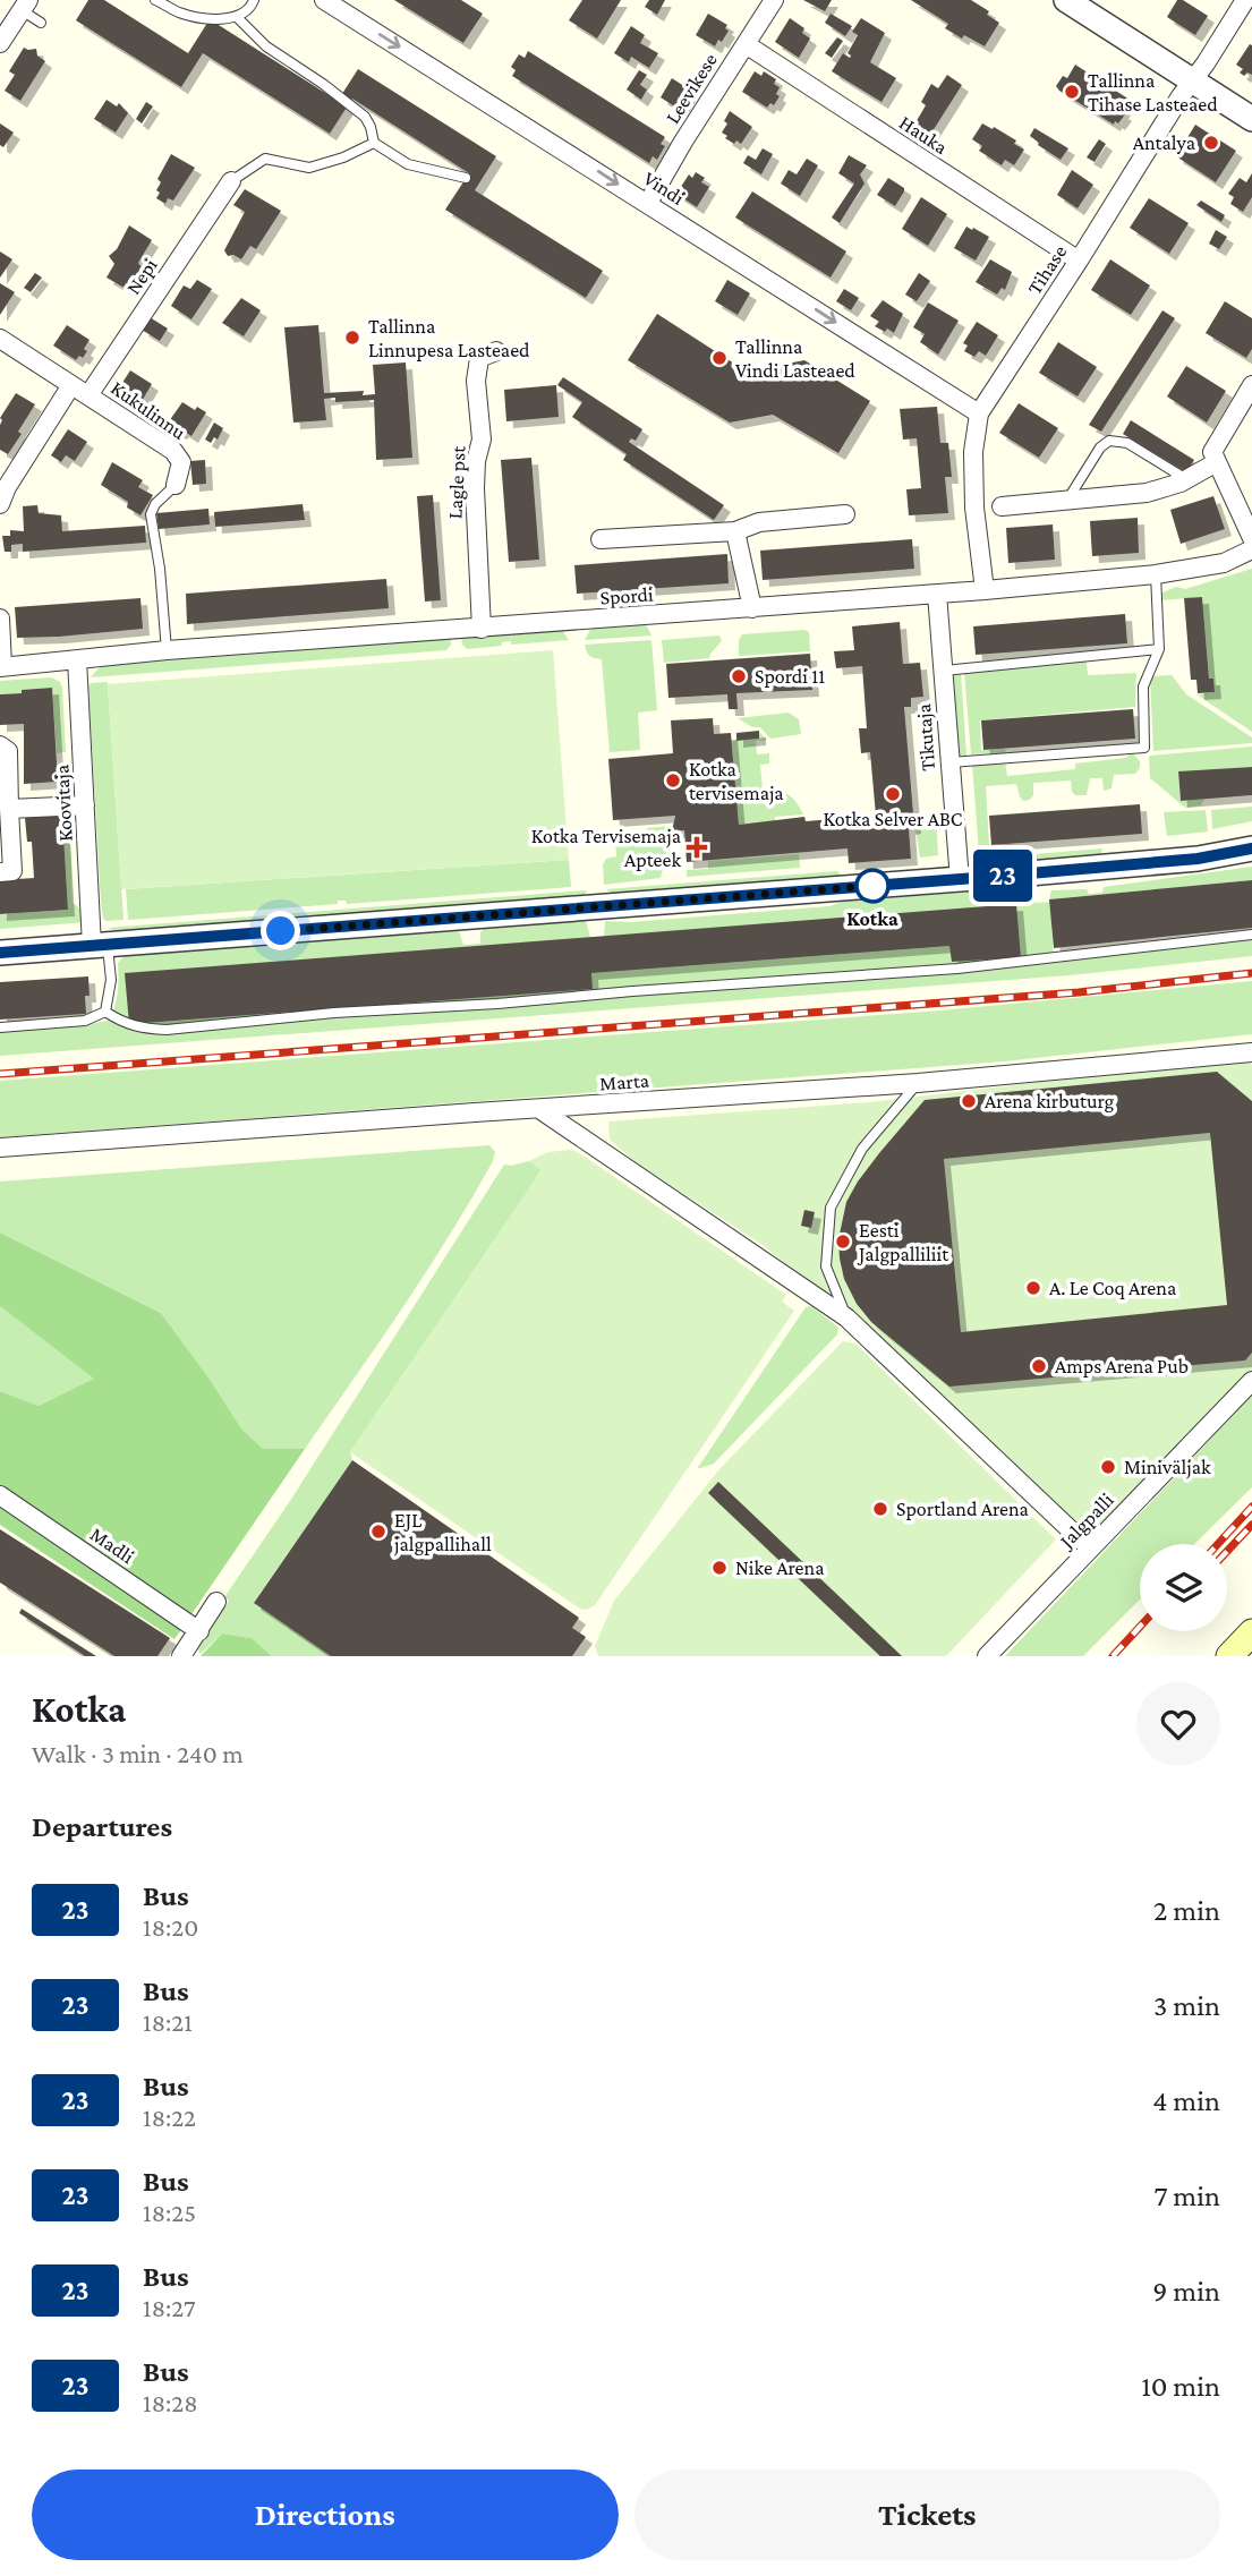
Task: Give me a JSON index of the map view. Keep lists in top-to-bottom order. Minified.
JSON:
{"streets":{"street":["Leevikese","Hauka","Vindi","Tihase","Nepi","Kukulinnu","Lagle pst","Spordi","Tikutaja","Koovitaja","Marta","Jalgpalli","Madli"]},"crossings":[["Leevikese","Hauka"],["Leevikese","Vindi"],["Hauka","Tihase"],["Vindi","Tihase"],["Tihase","Spordi"],["Nepi","Kukulinnu"],["Kukulinnu","Spordi"],["Lagle pst","Spordi"],["Spordi","Tikutaja"],["Spordi","Koovitaja"]],"one_way":["Vindi"],"places":{"other":["Tallinna Tihase Lasteaed","Antalya","Tallinna Linnupesa Lasteaed","Tallinna Vindi Lasteaed","Spordi 11","Kotka tervisemaja","Kotka Selver ABC","Kotka","Arena kirbuturg","Eesti Jalgpalliliit","A. Le Coq Arena","Amps Arena Pub","Miniväljak","Sportland Arena","EJL jalgpallihall","Nike Arena"],"health":["Kotka Tervisemaja Apteek"]},"lines":["bus line 23"],"page":{"on_map":"23","heading":[["Kotka","Walk · 3 min · 240 m"],"Departures"],"list":[{"mark":"23","name":"Bus","note":"18:20","value":"2 min"},{"mark":"23","name":"Bus","note":"18:21","value":"3 min"},{"mark":"23","name":"Bus","note":"18:22","value":"4 min"},{"mark":"23","name":"Bus","note":"18:25","value":"7 min"},{"mark":"23","name":"Bus","note":"18:27","value":"9 min"},{"mark":"23","name":"Bus","note":"18:28","value":"10 min"}],"buttons":["Directions","Tickets"]}}
